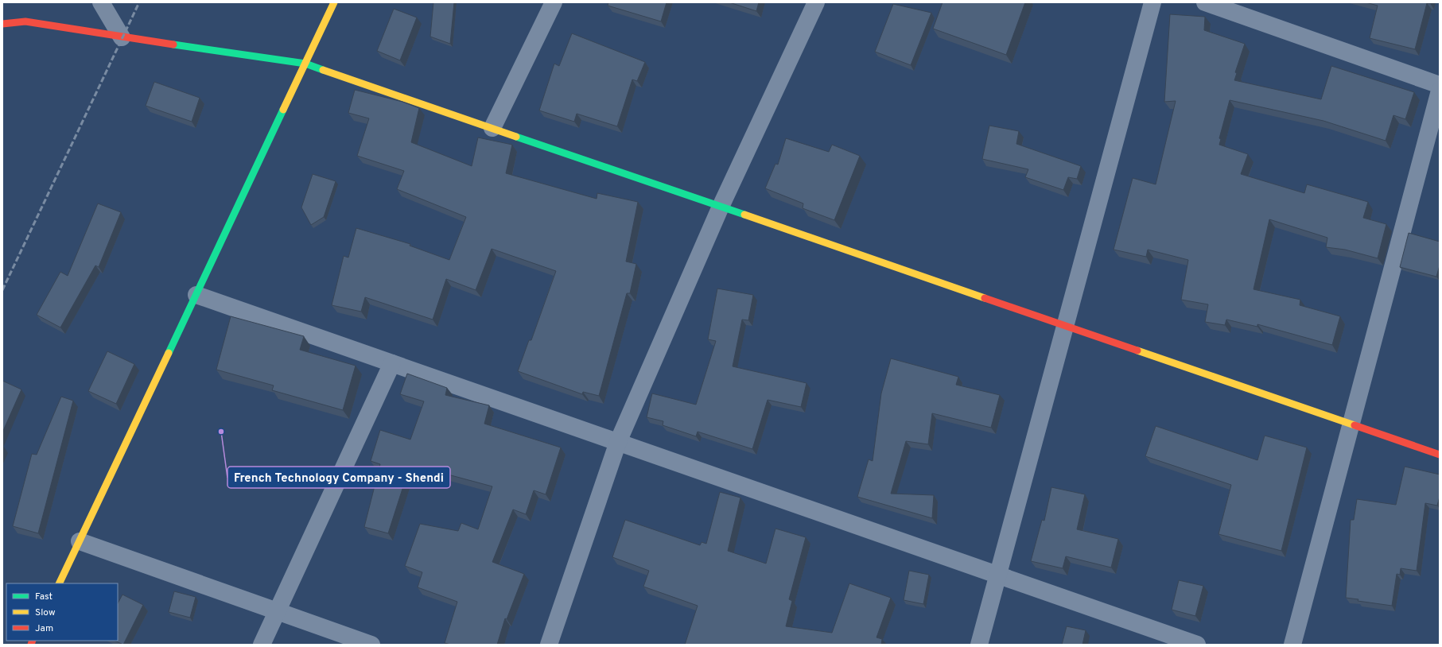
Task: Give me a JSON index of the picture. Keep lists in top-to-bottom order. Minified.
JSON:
{"places":["French Technology Company - Shendi"],"legend":["Fast","Slow","Jam"]}
